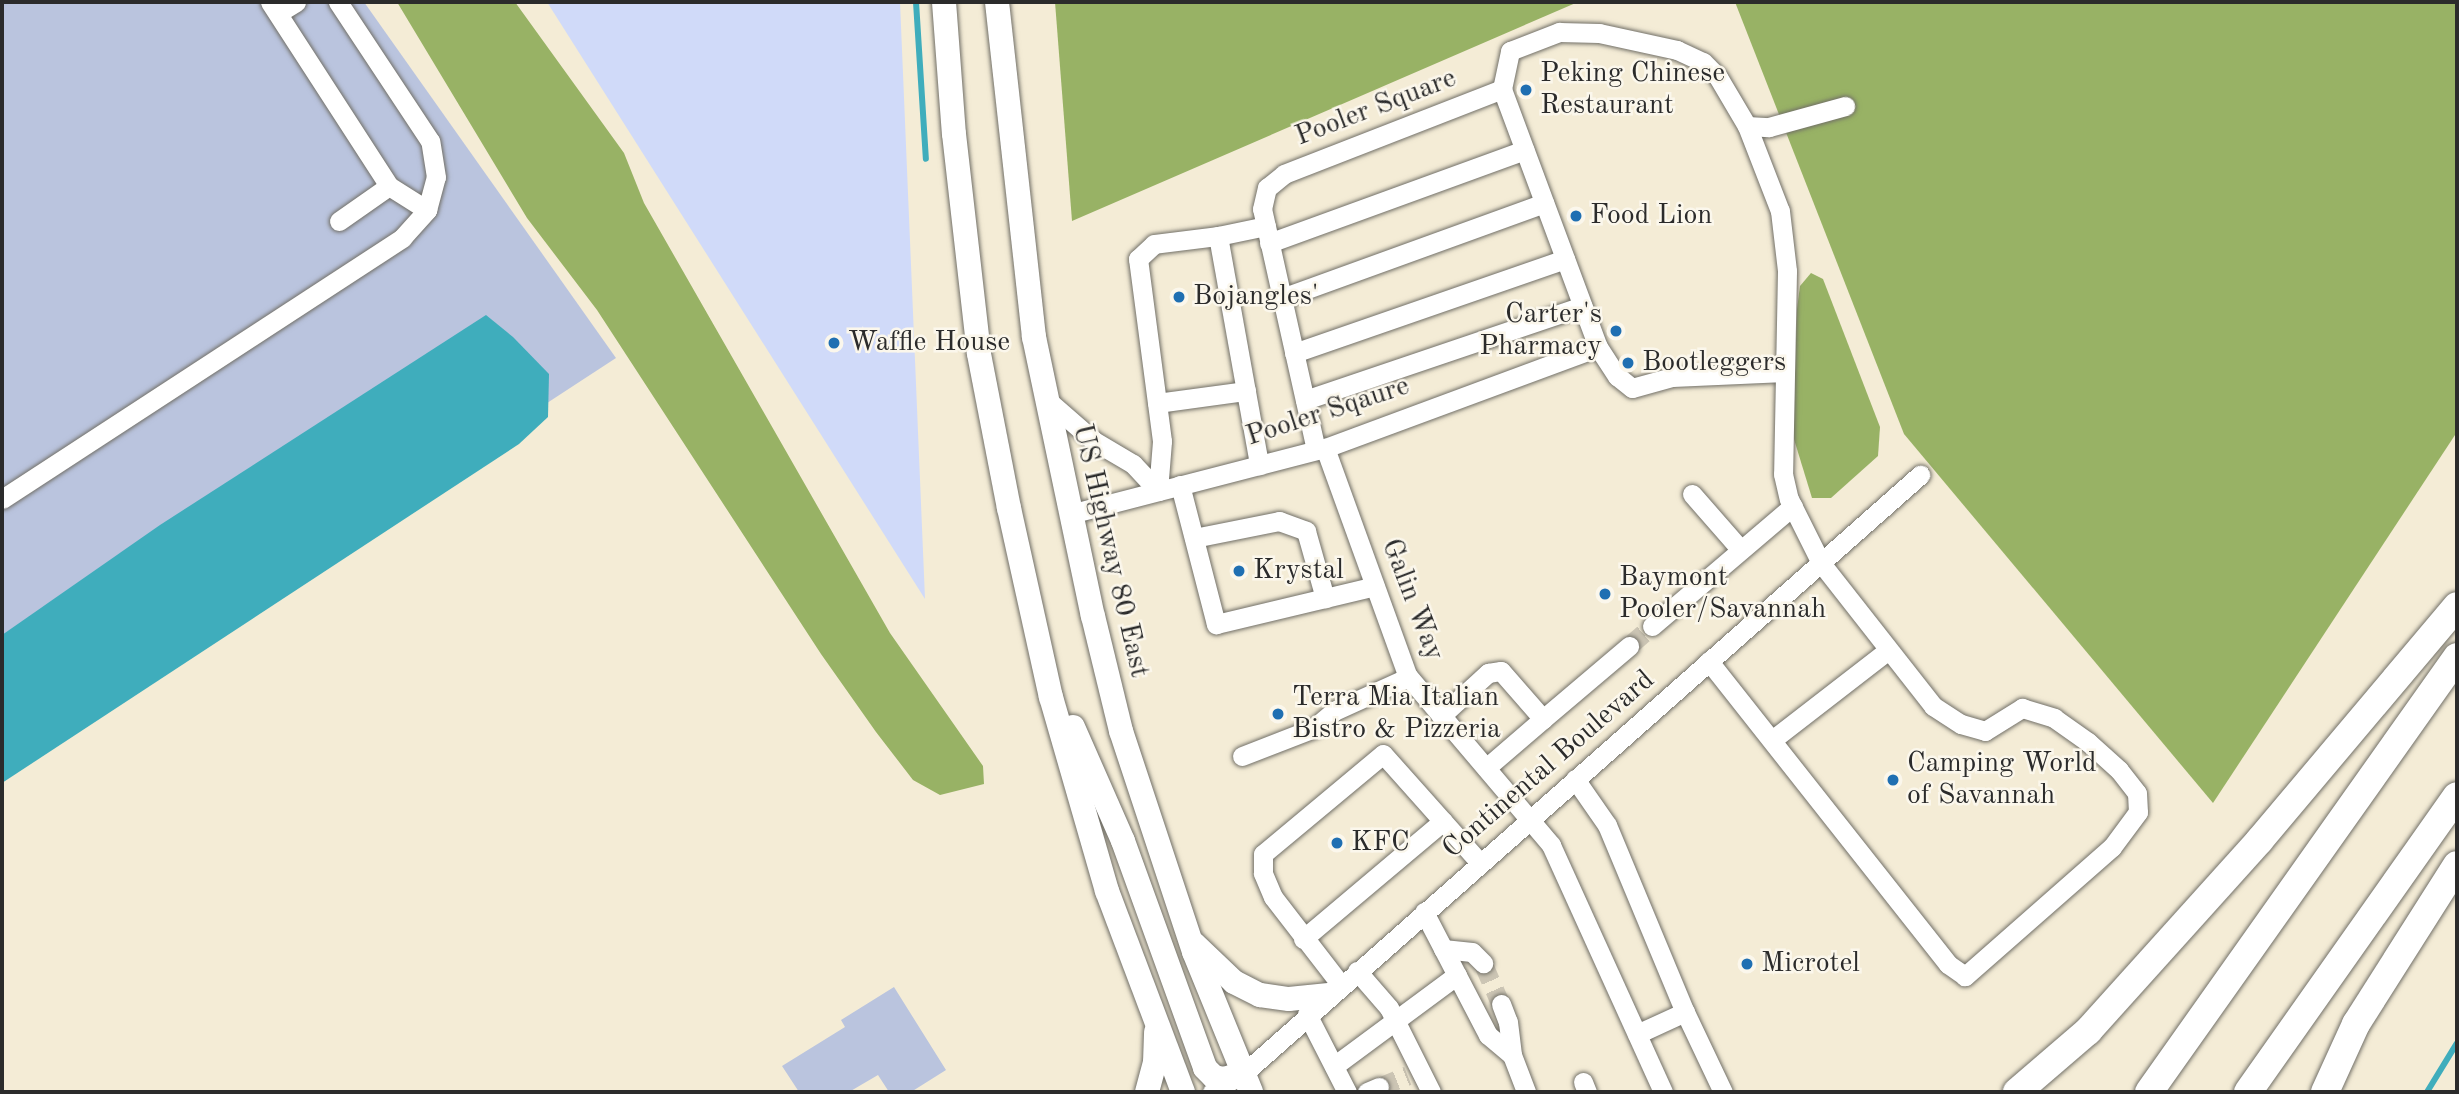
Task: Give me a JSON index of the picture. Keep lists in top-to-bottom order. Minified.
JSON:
{"streets":{"main road":["US Highway 80 East"],"street":["Pooler Square","Pooler Sqaure","Galin Way","Continental Boulevard"]},"crossings":[["Pooler Square","Pooler Sqaure"],["Pooler Square","Galin Way"],["Pooler Sqaure","US Highway 80 East"],["Pooler Sqaure","Galin Way"],["US Highway 80 East","Continental Boulevard"],["Galin Way","Continental Boulevard"]],"places":["Peking Chinese Restaurant","Food Lion","Bojangles'","Carter's Pharmacy","Waffle House","Bootleggers","Krystal","Baymont Pooler/Savannah","Terra Mia Italian Bistro & Pizzeria","Camping World of Savannah","KFC","Microtel"]}
